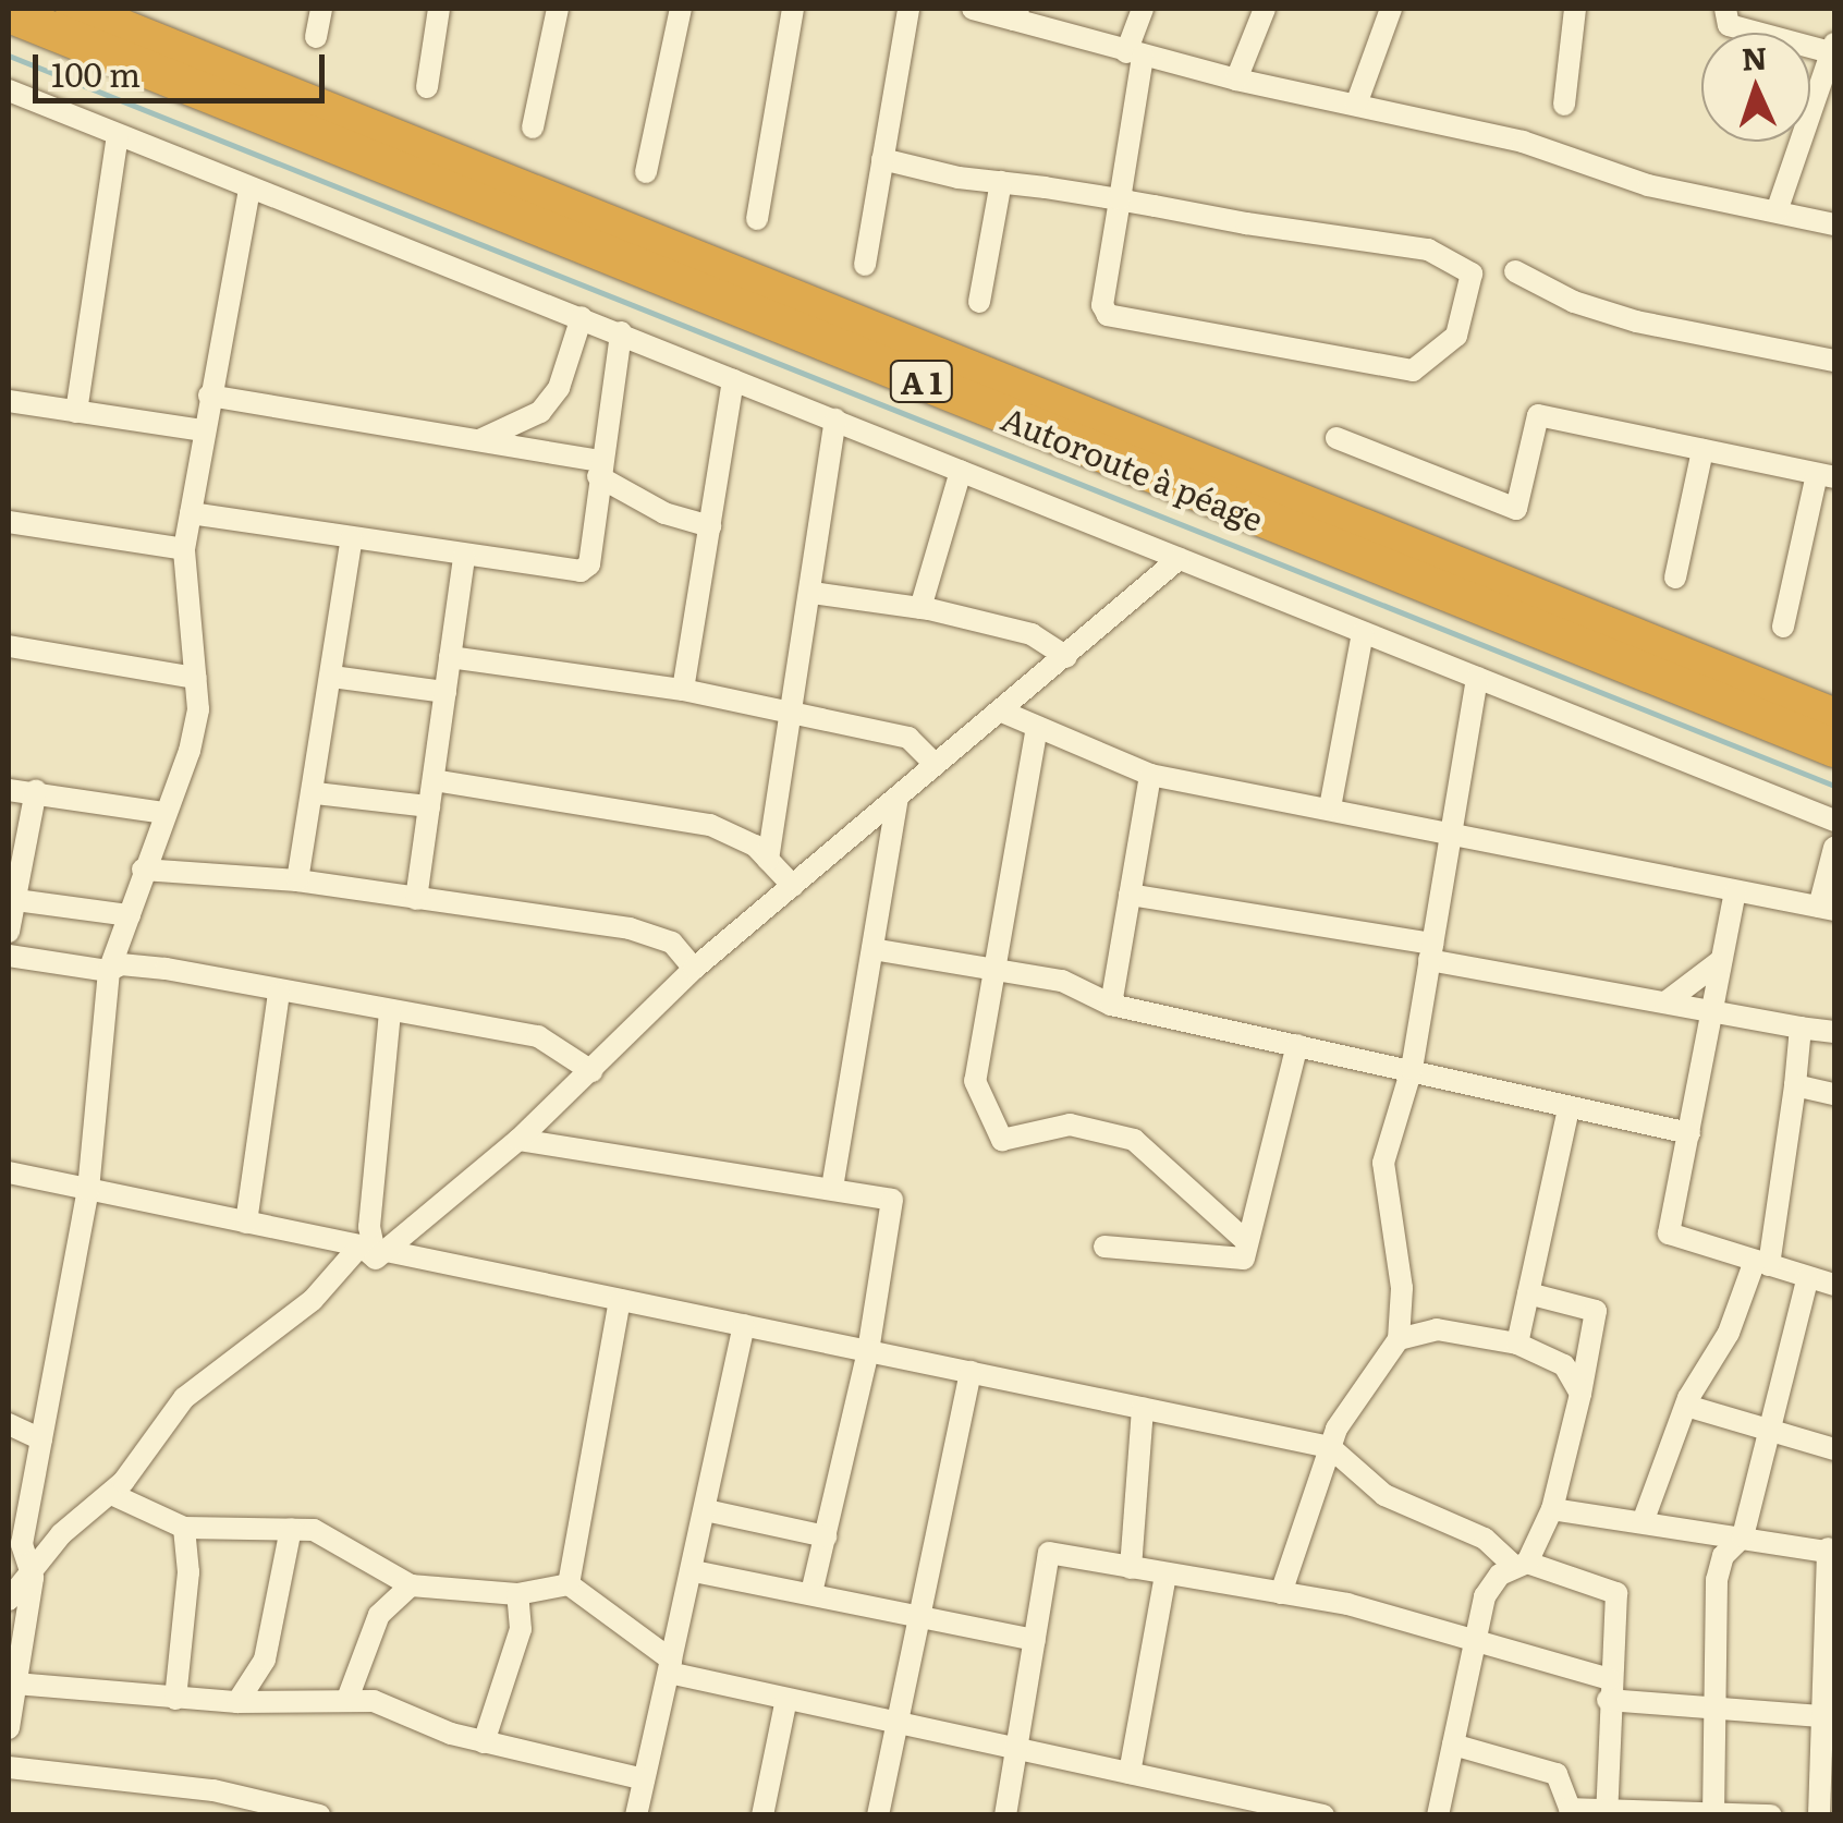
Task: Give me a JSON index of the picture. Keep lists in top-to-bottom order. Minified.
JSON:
{"streets":{"highway":["A 1","Autoroute à péage"]},"scale_bar":"100 m","north":"top"}
